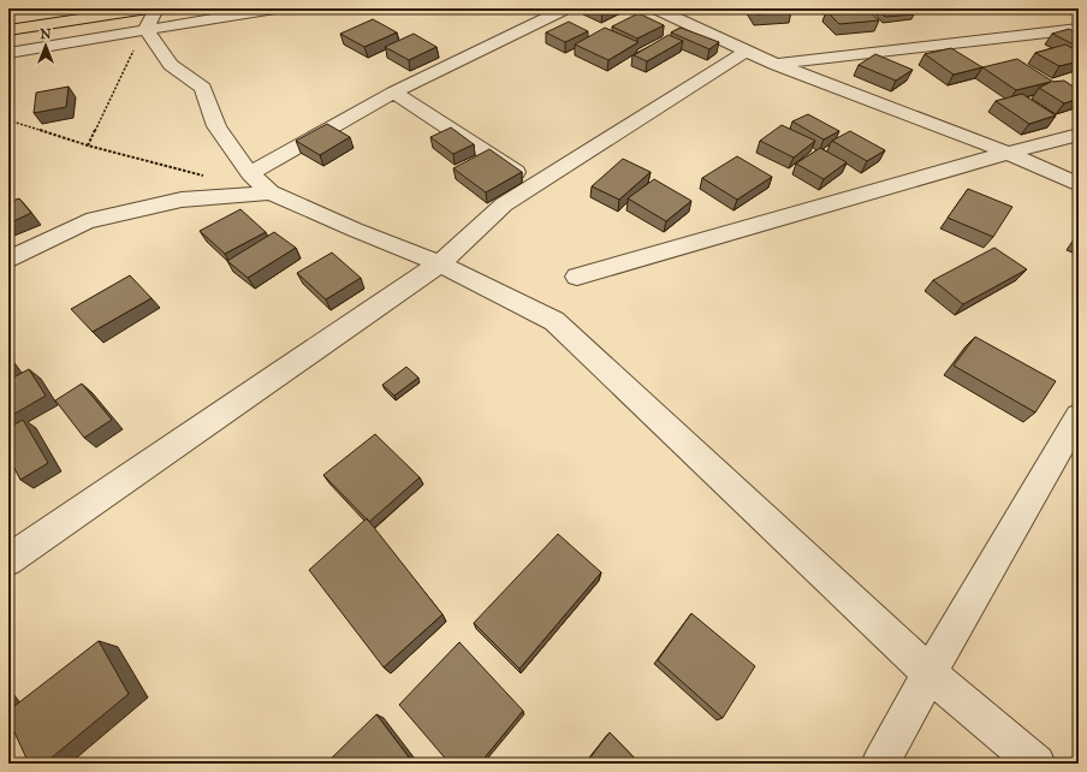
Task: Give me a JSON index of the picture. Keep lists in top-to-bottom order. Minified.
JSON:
{"north":"top"}
